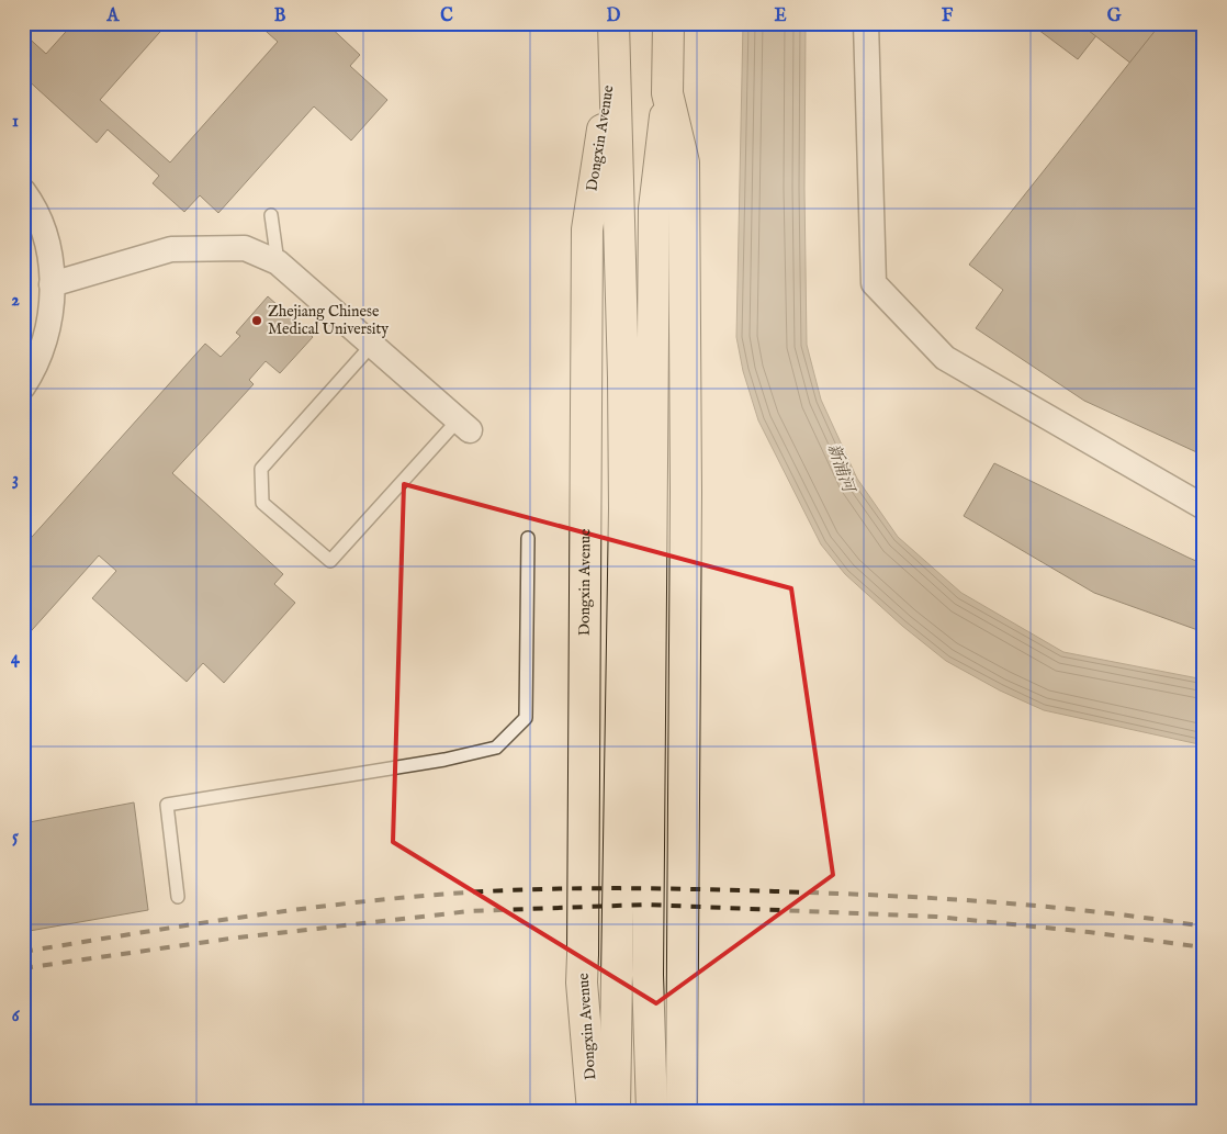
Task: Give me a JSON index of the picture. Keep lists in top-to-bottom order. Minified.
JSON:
{"streets":{"main road":["Dongxin Avenue"]},"water":["新浦河"],"places":["Zhejiang Chinese Medical University"],"grid":{"columns":["A","B","C","D","E","F","G"],"rows":["1","2","3","4","5","6"]}}
